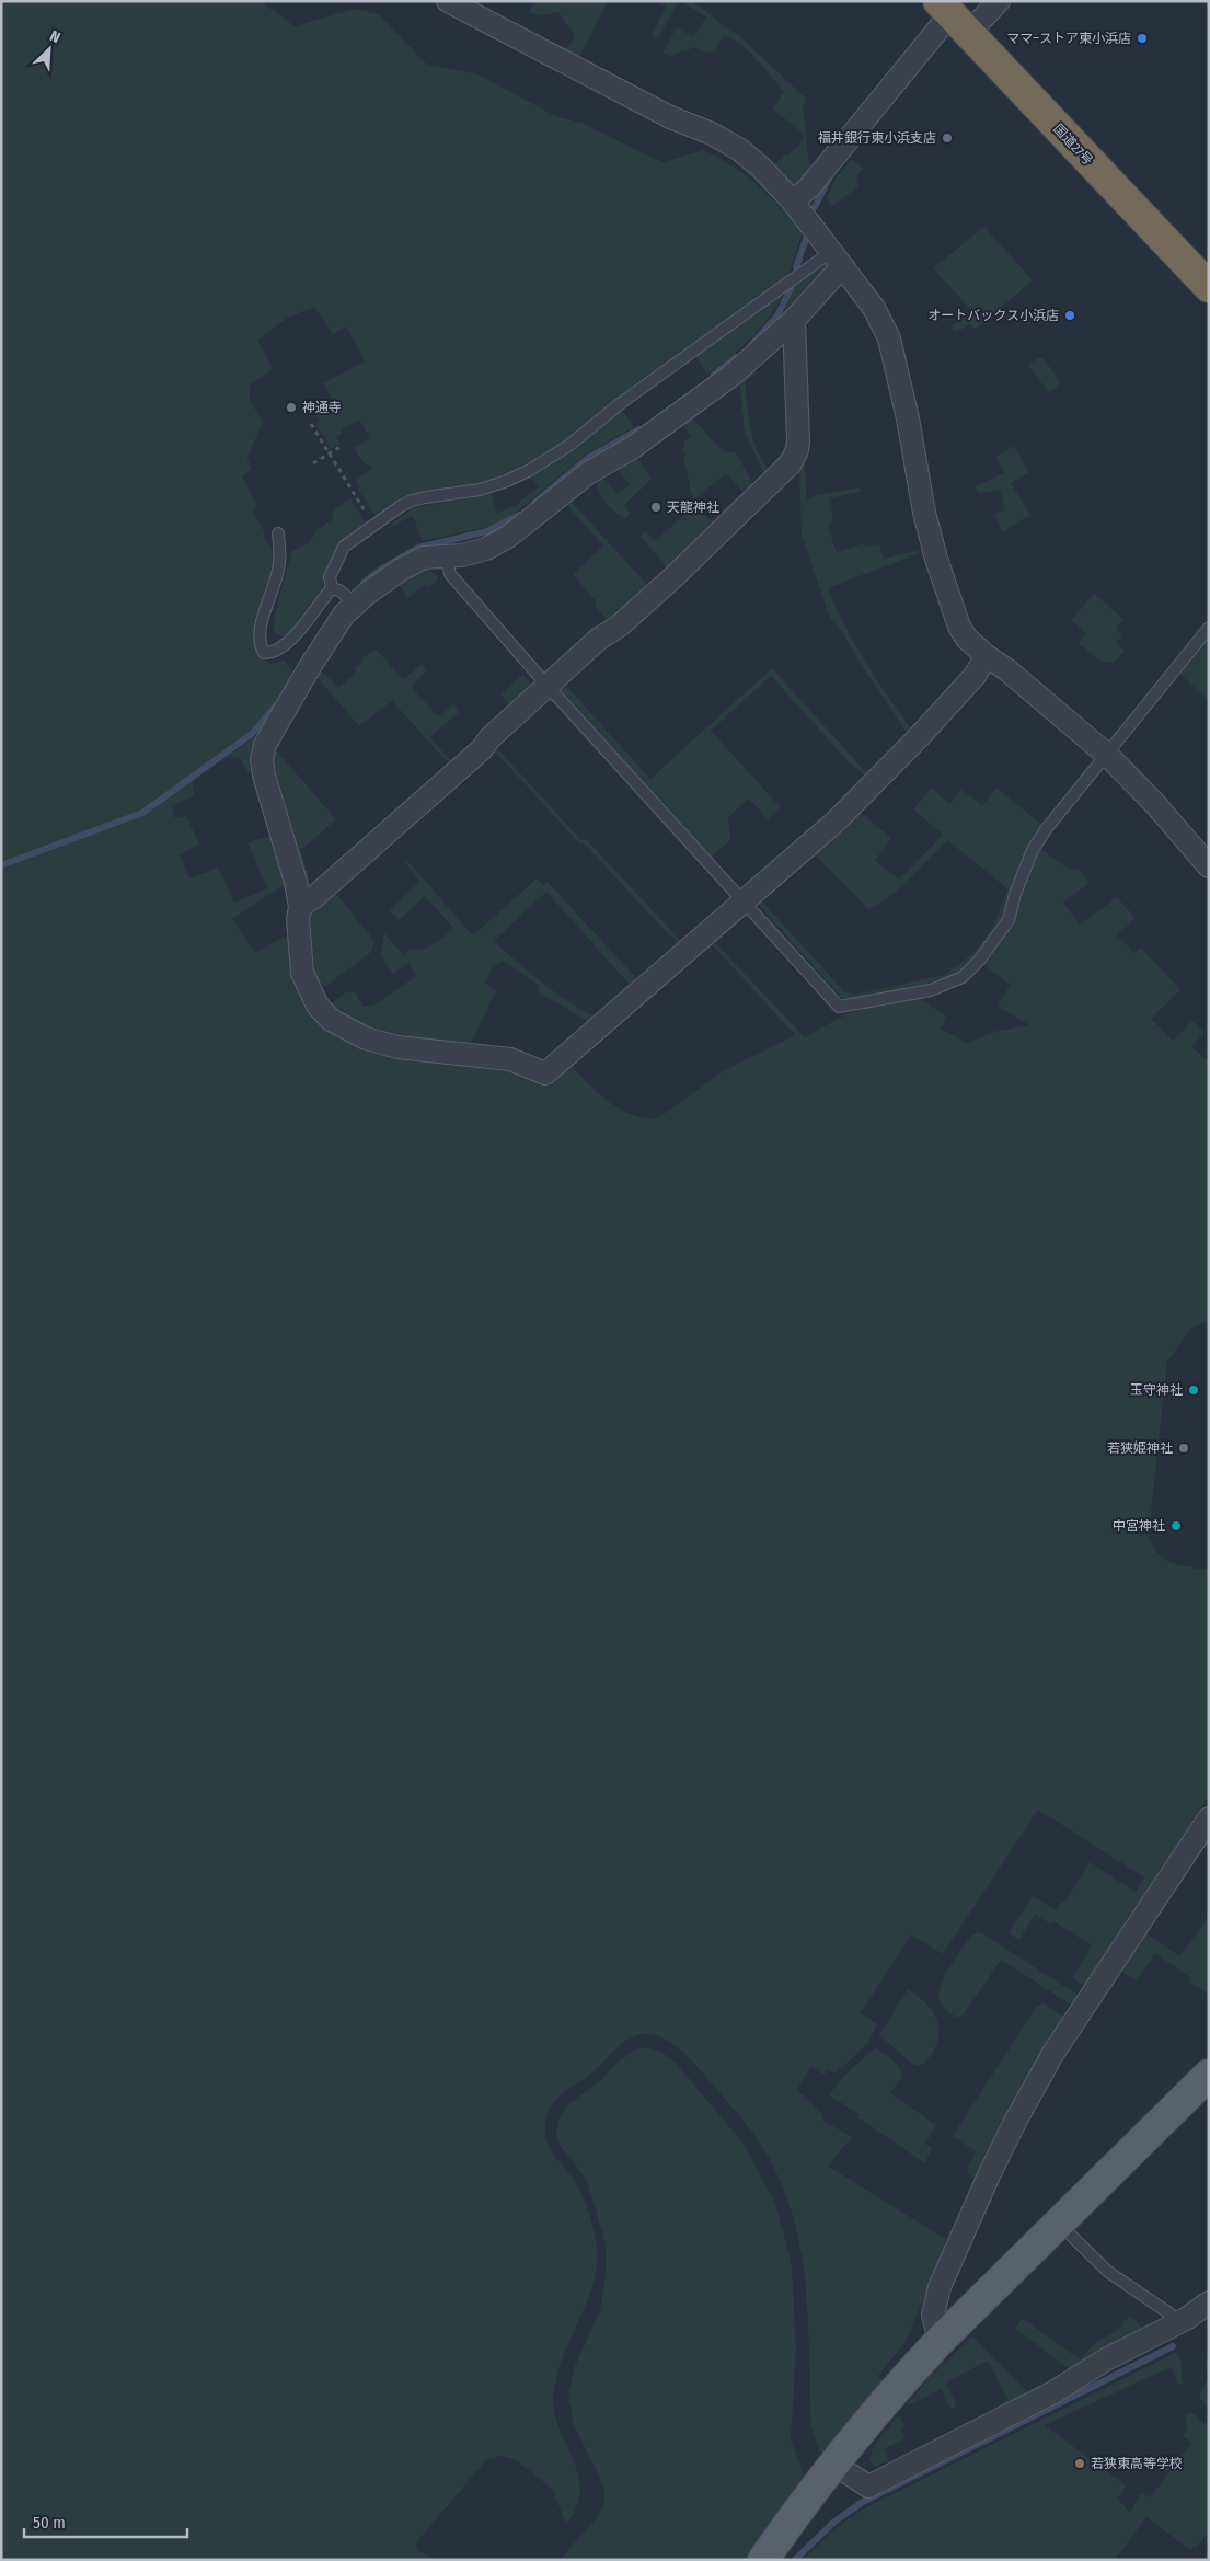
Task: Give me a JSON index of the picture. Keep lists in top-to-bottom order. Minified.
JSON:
{"streets":{"highway":["国道27号"]},"places":["ママ―ストア東小浜店","福井銀行東小浜支店","オートバックス小浜店","神通寺","天龍神社","玉守神社","若狭姫神社","中宮神社","若狭東高等学校"],"scale_bar":"50 m","north":"top right"}
